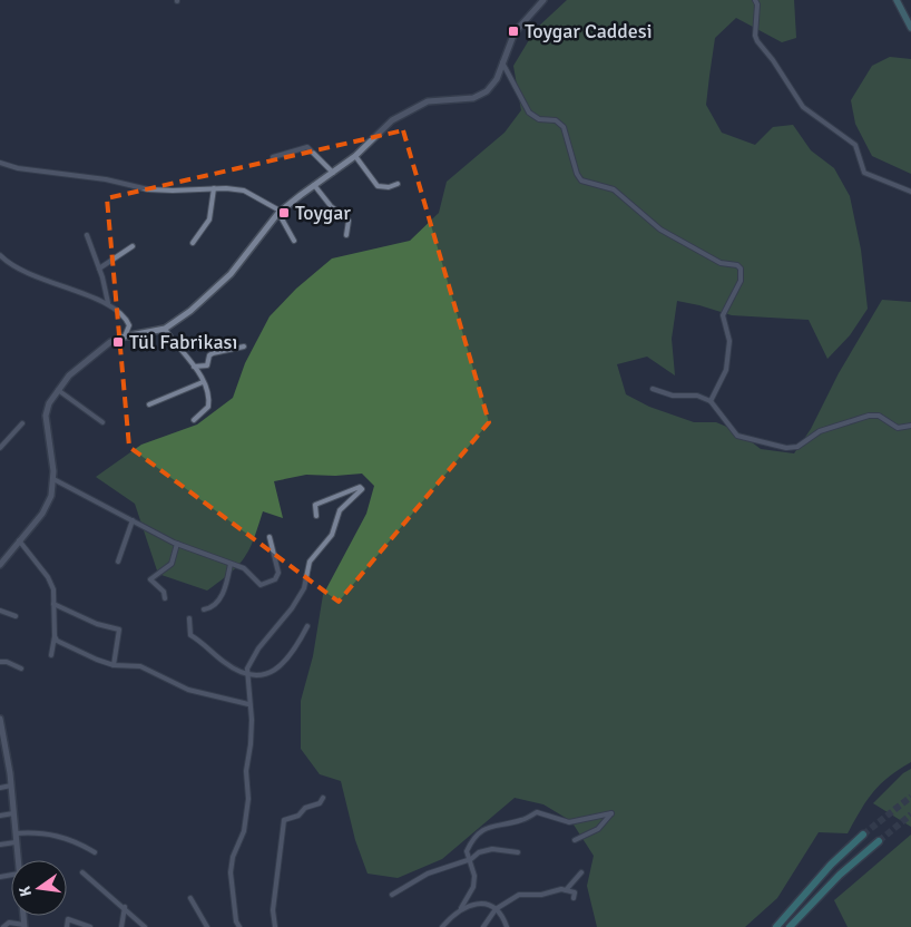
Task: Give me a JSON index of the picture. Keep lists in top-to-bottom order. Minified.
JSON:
{"places":{"transit":["Toygar Caddesi","Toygar","Tül Fabrikası"]},"north":"left"}
